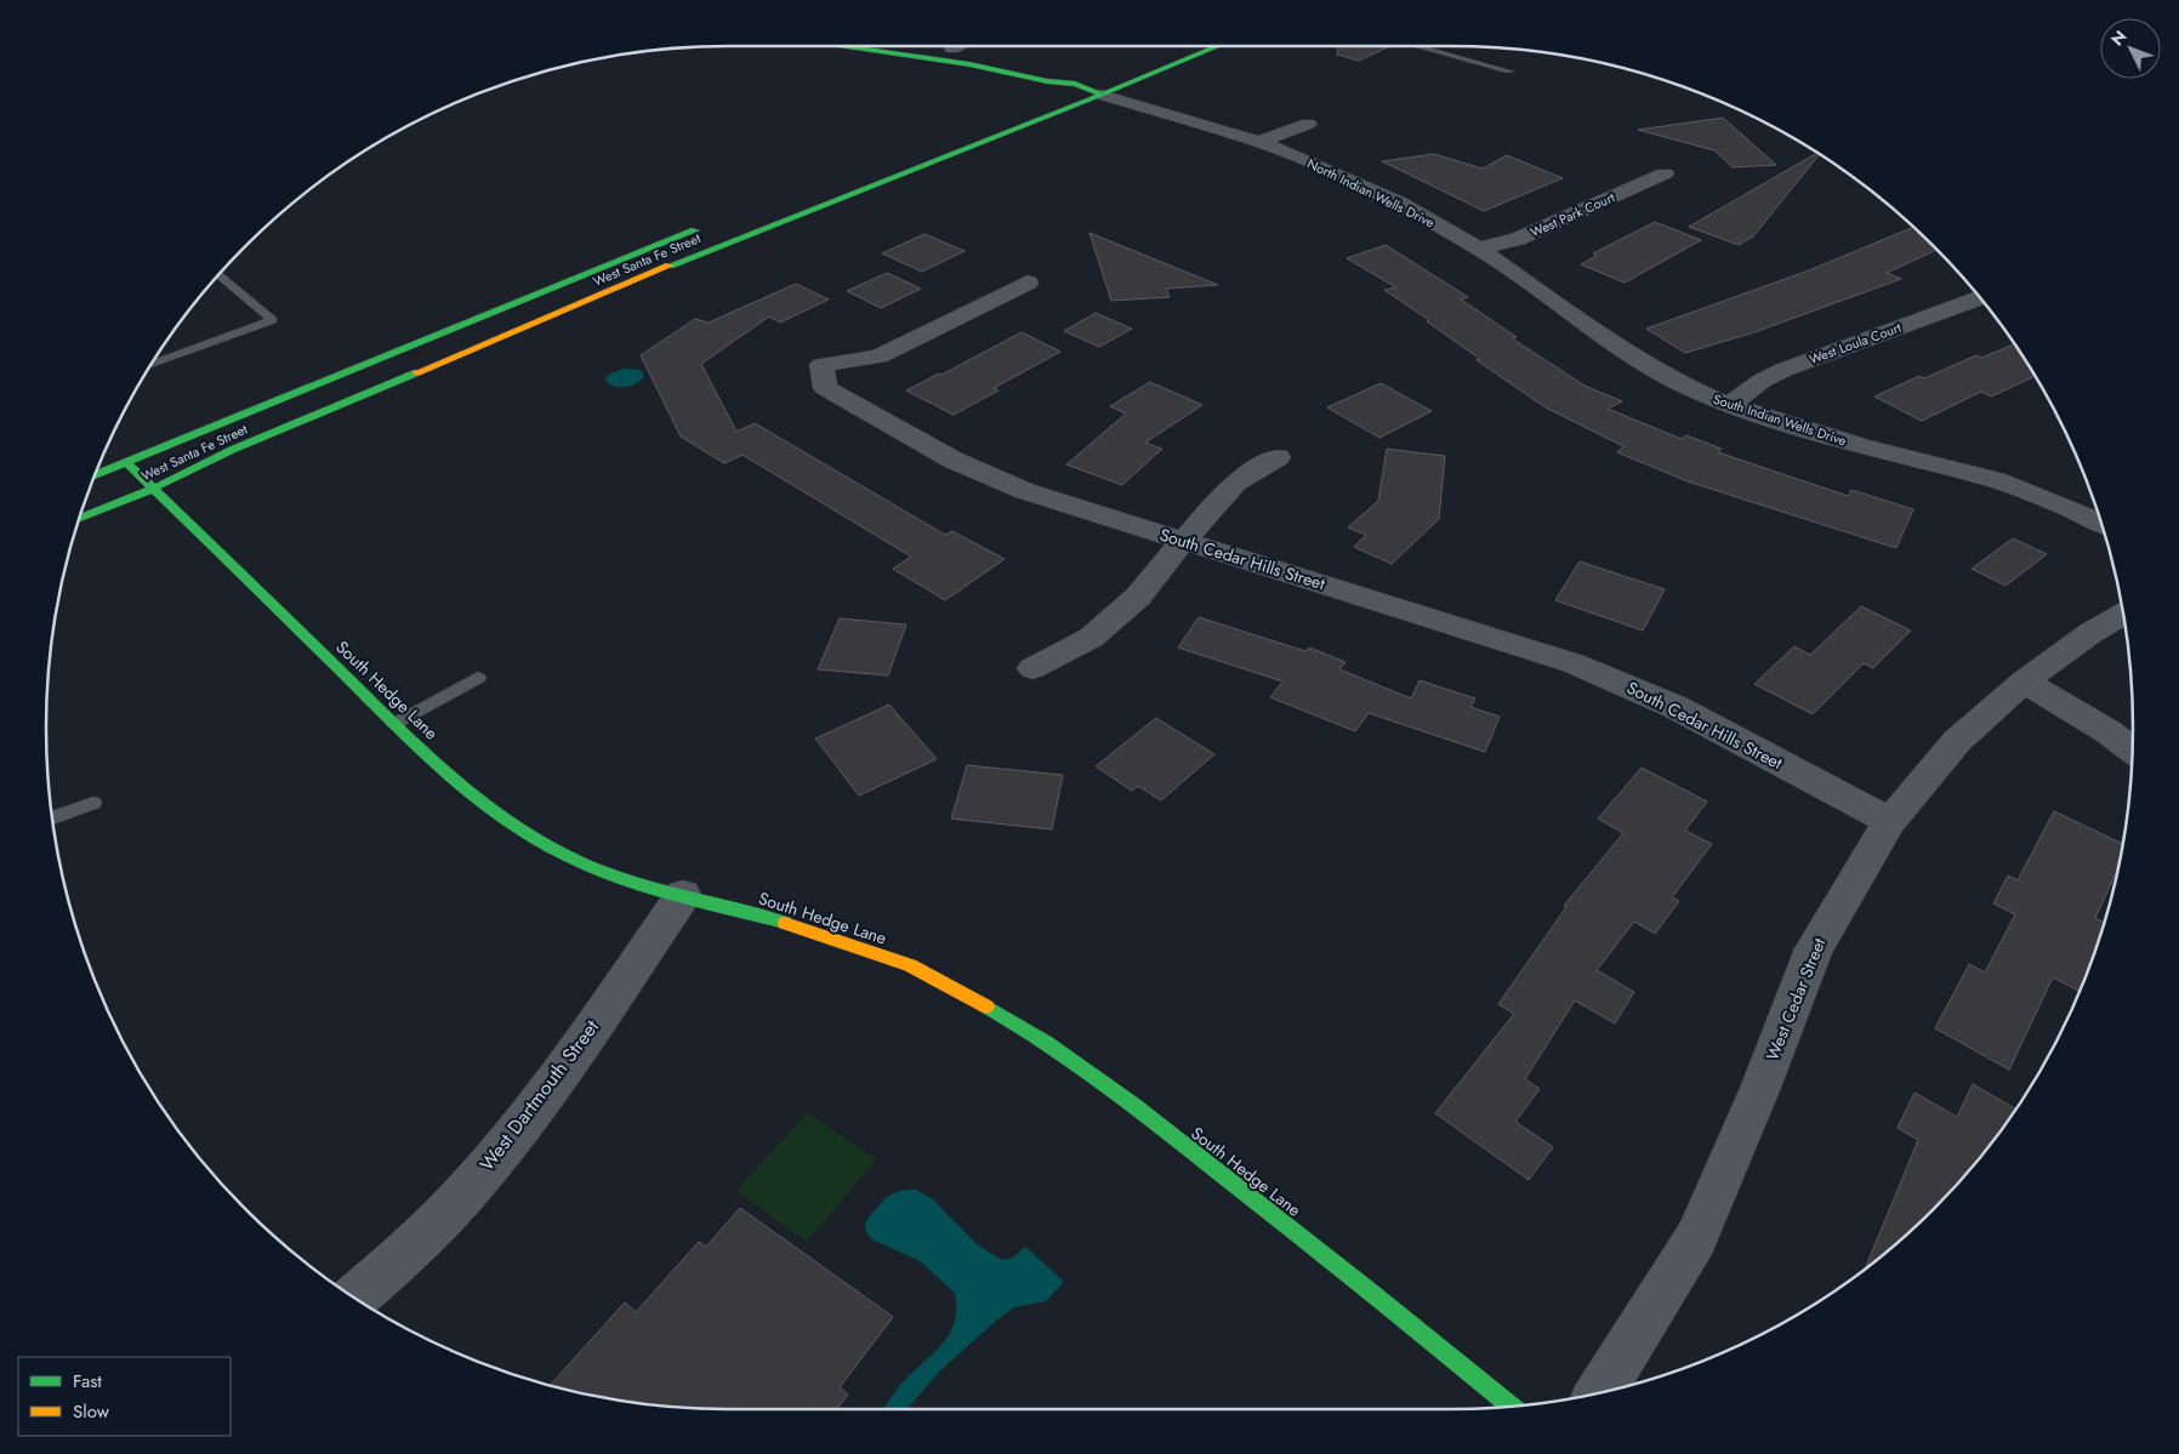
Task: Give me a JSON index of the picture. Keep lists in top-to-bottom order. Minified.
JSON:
{"streets":{"street":["North Indian Wells Drive","West Park Court","West Santa Fe Street","West Loula Court","South Indian Wells Drive","South Cedar Hills Street","South Hedge Lane","West Cedar Street","West Dartmouth Street"]},"crossings":[["North Indian Wells Drive","West Park Court"],["North Indian Wells Drive","West Santa Fe Street"],["North Indian Wells Drive","South Indian Wells Drive"],["West Park Court","South Indian Wells Drive"],["West Santa Fe Street","South Hedge Lane"],["West Loula Court","South Indian Wells Drive"],["South Cedar Hills Street","West Cedar Street"],["South Hedge Lane","West Dartmouth Street"]],"legend":["Fast","Slow"],"north":"top left"}
